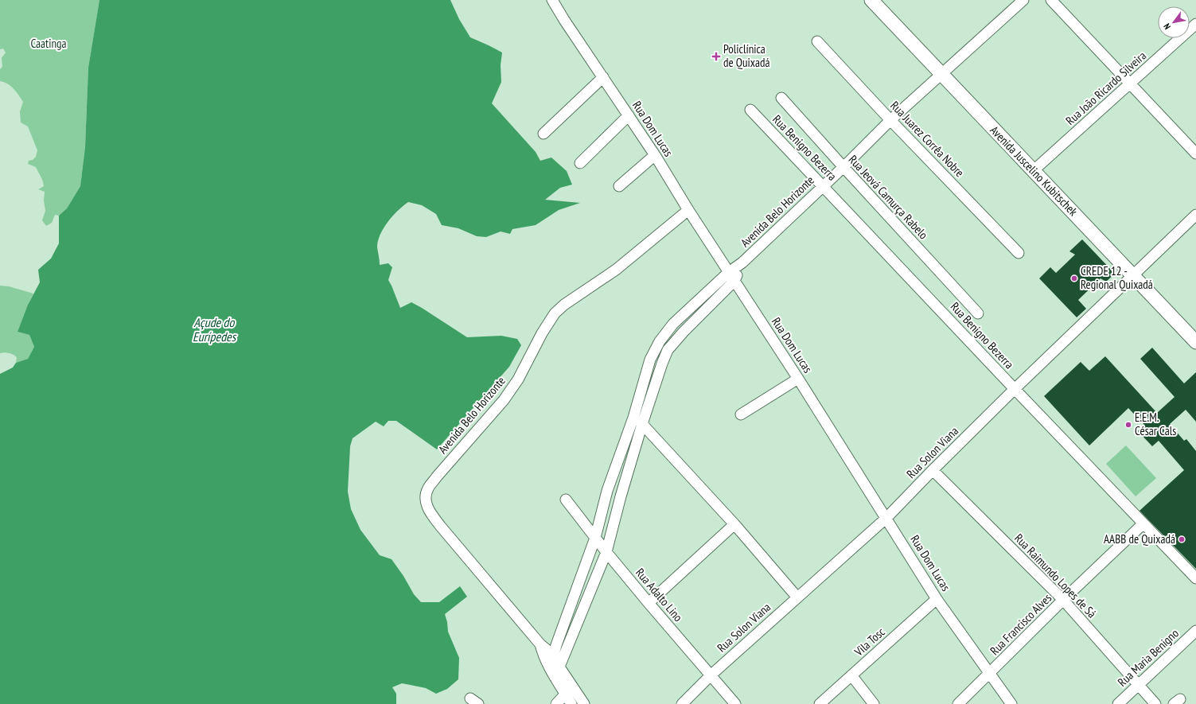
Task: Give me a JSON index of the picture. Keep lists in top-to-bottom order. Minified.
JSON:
{"streets":{"main road":["Avenida Juscelino Kubitschek"],"street":["Rua João Ricardo Silveira","Rua Dom Lucas","Rua Juarez Corrêa Nobre","Rua Benigno Bezerra","Rua Jeová Camurça Rabelo","Avenida Belo Horizonte","Rua Solon Viana","Rua Raimundo Lopes de Sá","Rua Adalto Lino","Rua Francisco Alves","Vila Tosc","Rua Maria Benigno"]},"crossings":[["Rua João Ricardo Silveira","Avenida Juscelino Kubitschek"],["Rua Dom Lucas","Avenida Belo Horizonte"],["Rua Dom Lucas","Rua Solon Viana"],["Rua Dom Lucas","Rua Francisco Alves"],["Rua Dom Lucas","Vila Tosc"],["Rua Juarez Corrêa Nobre","Avenida Belo Horizonte"],["Rua Benigno Bezerra","Avenida Belo Horizonte"],["Rua Benigno Bezerra","Rua Solon Viana"],["Rua Benigno Bezerra","Rua Francisco Alves"],["Avenida Juscelino Kubitschek","Avenida Belo Horizonte"],["Avenida Juscelino Kubitschek","Rua Solon Viana"],["Rua Jeová Camurça Rabelo","Avenida Belo Horizonte"],["Avenida Belo Horizonte","Rua Adalto Lino"],["Rua Solon Viana","Rua Raimundo Lopes de Sá"],["Rua Solon Viana","Rua Adalto Lino"],["Rua Raimundo Lopes de Sá","Rua Francisco Alves"],["Rua Raimundo Lopes de Sá","Rua Maria Benigno"]],"water":["Açude do Eurípedes"],"parks":["Caatinga"],"places":{"health":["Policlínica de Quixadá"],"other":["CREDE 12 - Regional Quixadá","E.E.M. César Cals","AABB de Quixadá"]},"north":"bottom left"}
